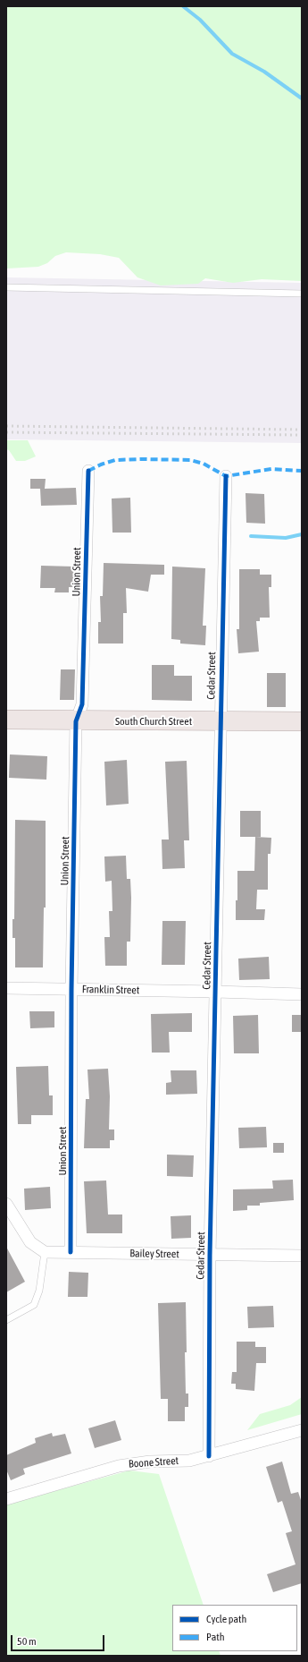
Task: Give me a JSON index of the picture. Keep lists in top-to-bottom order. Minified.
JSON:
{"streets":{"main road":["South Church Street"],"street":["Union Street","Cedar Street","Franklin Street","Bailey Street","Boone Street"]},"crossings":[["Union Street","South Church Street"],["Union Street","Franklin Street"],["Union Street","Bailey Street"],["Cedar Street","South Church Street"],["Cedar Street","Franklin Street"],["Cedar Street","Bailey Street"],["Cedar Street","Boone Street"]],"legend":["Cycle path","Path"],"scale_bar":"50 m"}
